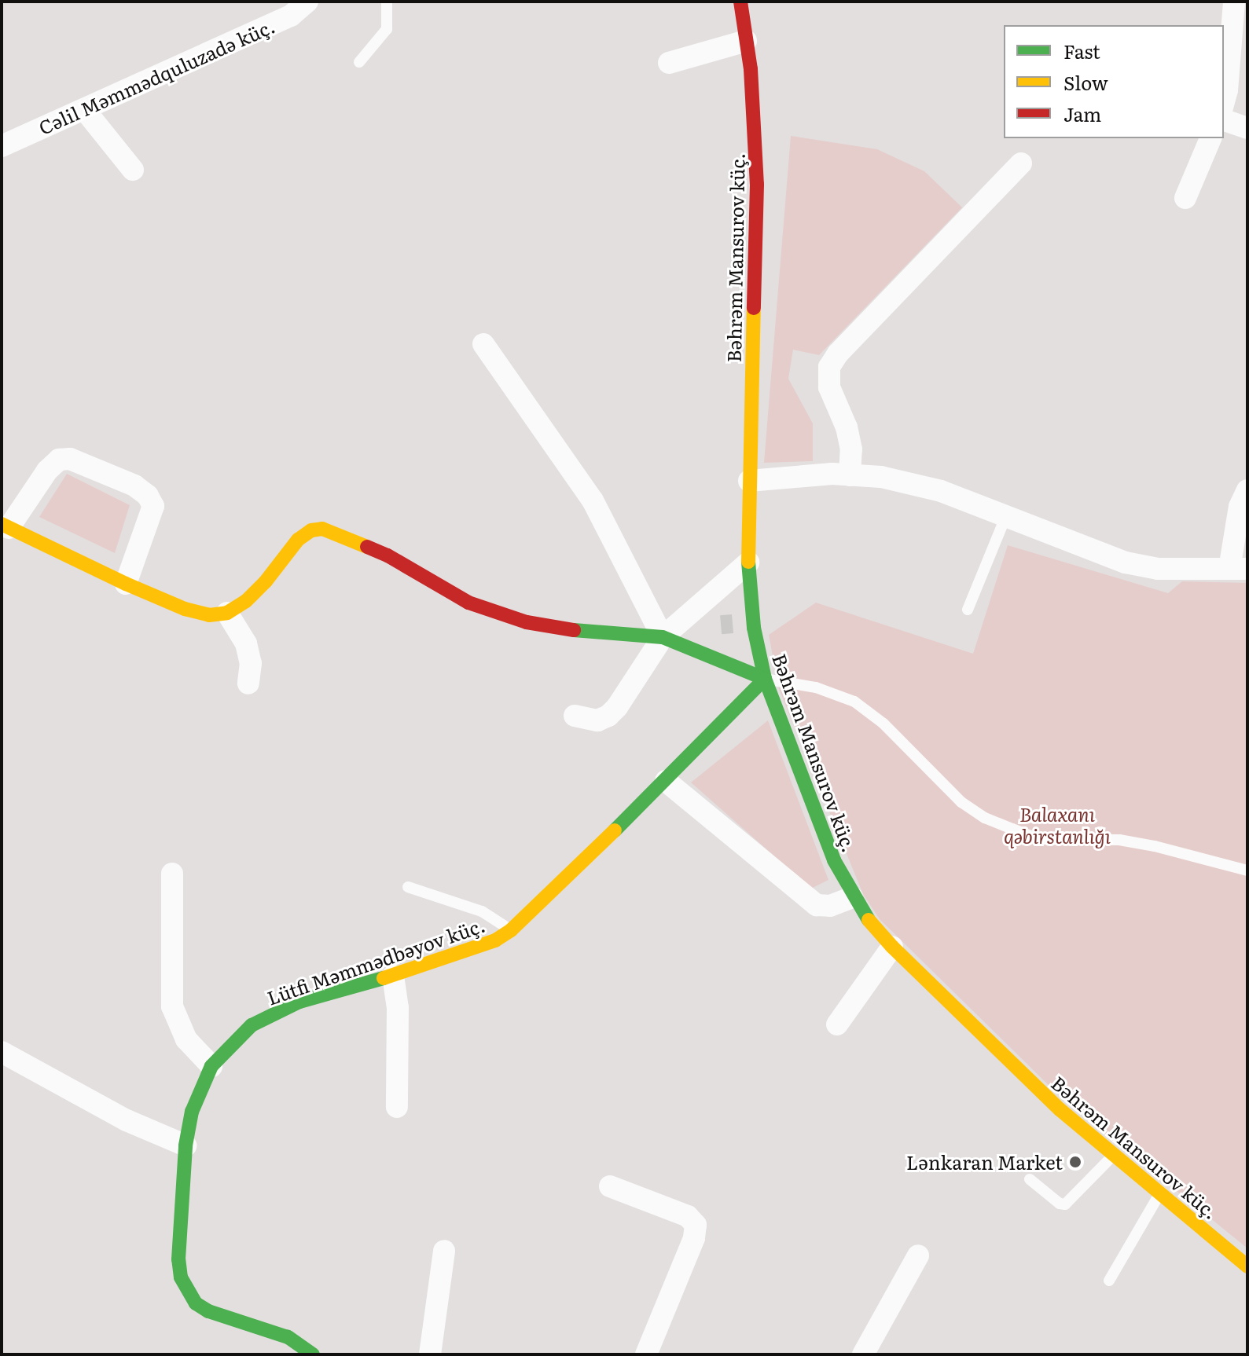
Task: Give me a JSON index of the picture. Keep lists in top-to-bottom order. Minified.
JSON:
{"streets":{"street":["Cəlil Məmmədquluzadə küç.","Bəhrəm Mansurov küç.","Lütfi Məmmədbəyov küç."]},"crossings":[["Bəhrəm Mansurov küç.","Lütfi Məmmədbəyov küç."]],"parks":["Balaxanı qəbirstanlığı"],"places":["Lənkaran Market"],"legend":["Fast","Slow","Jam"]}
